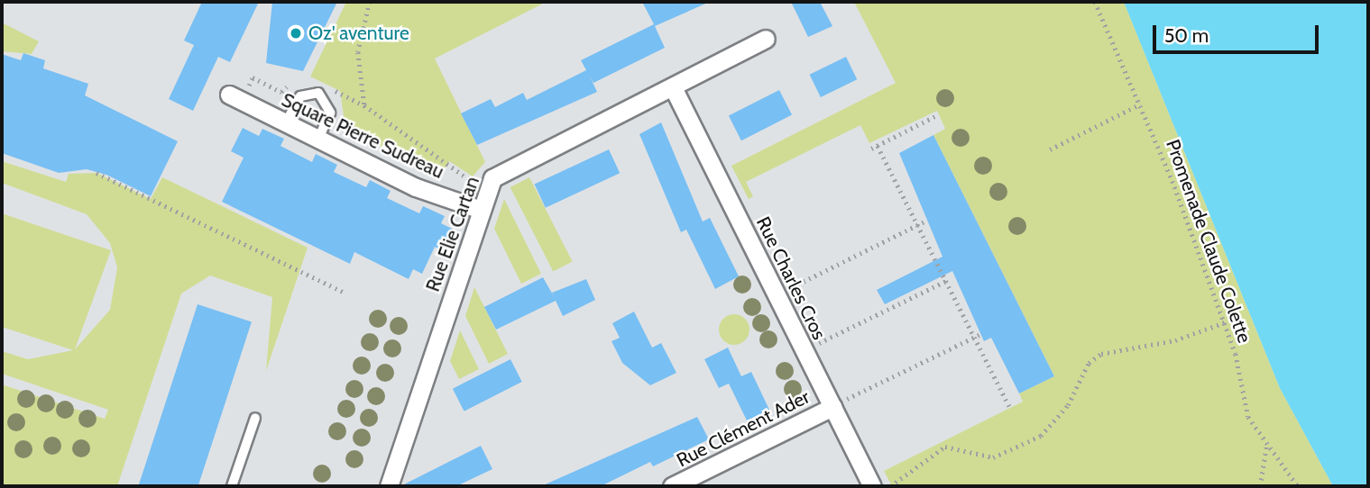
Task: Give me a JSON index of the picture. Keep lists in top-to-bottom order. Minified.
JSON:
{"streets":{"street":["Square Pierre Sudreau","Rue Elie Cartan","Rue Charles Cros","Rue Clément Ader"],"path":["Promenade Claude Colette"]},"crossings":[["Square Pierre Sudreau","Rue Elie Cartan"],["Rue Elie Cartan","Rue Charles Cros"],["Rue Charles Cros","Rue Clément Ader"]],"places":["Oz' aventure"],"scale_bar":"50 m"}
